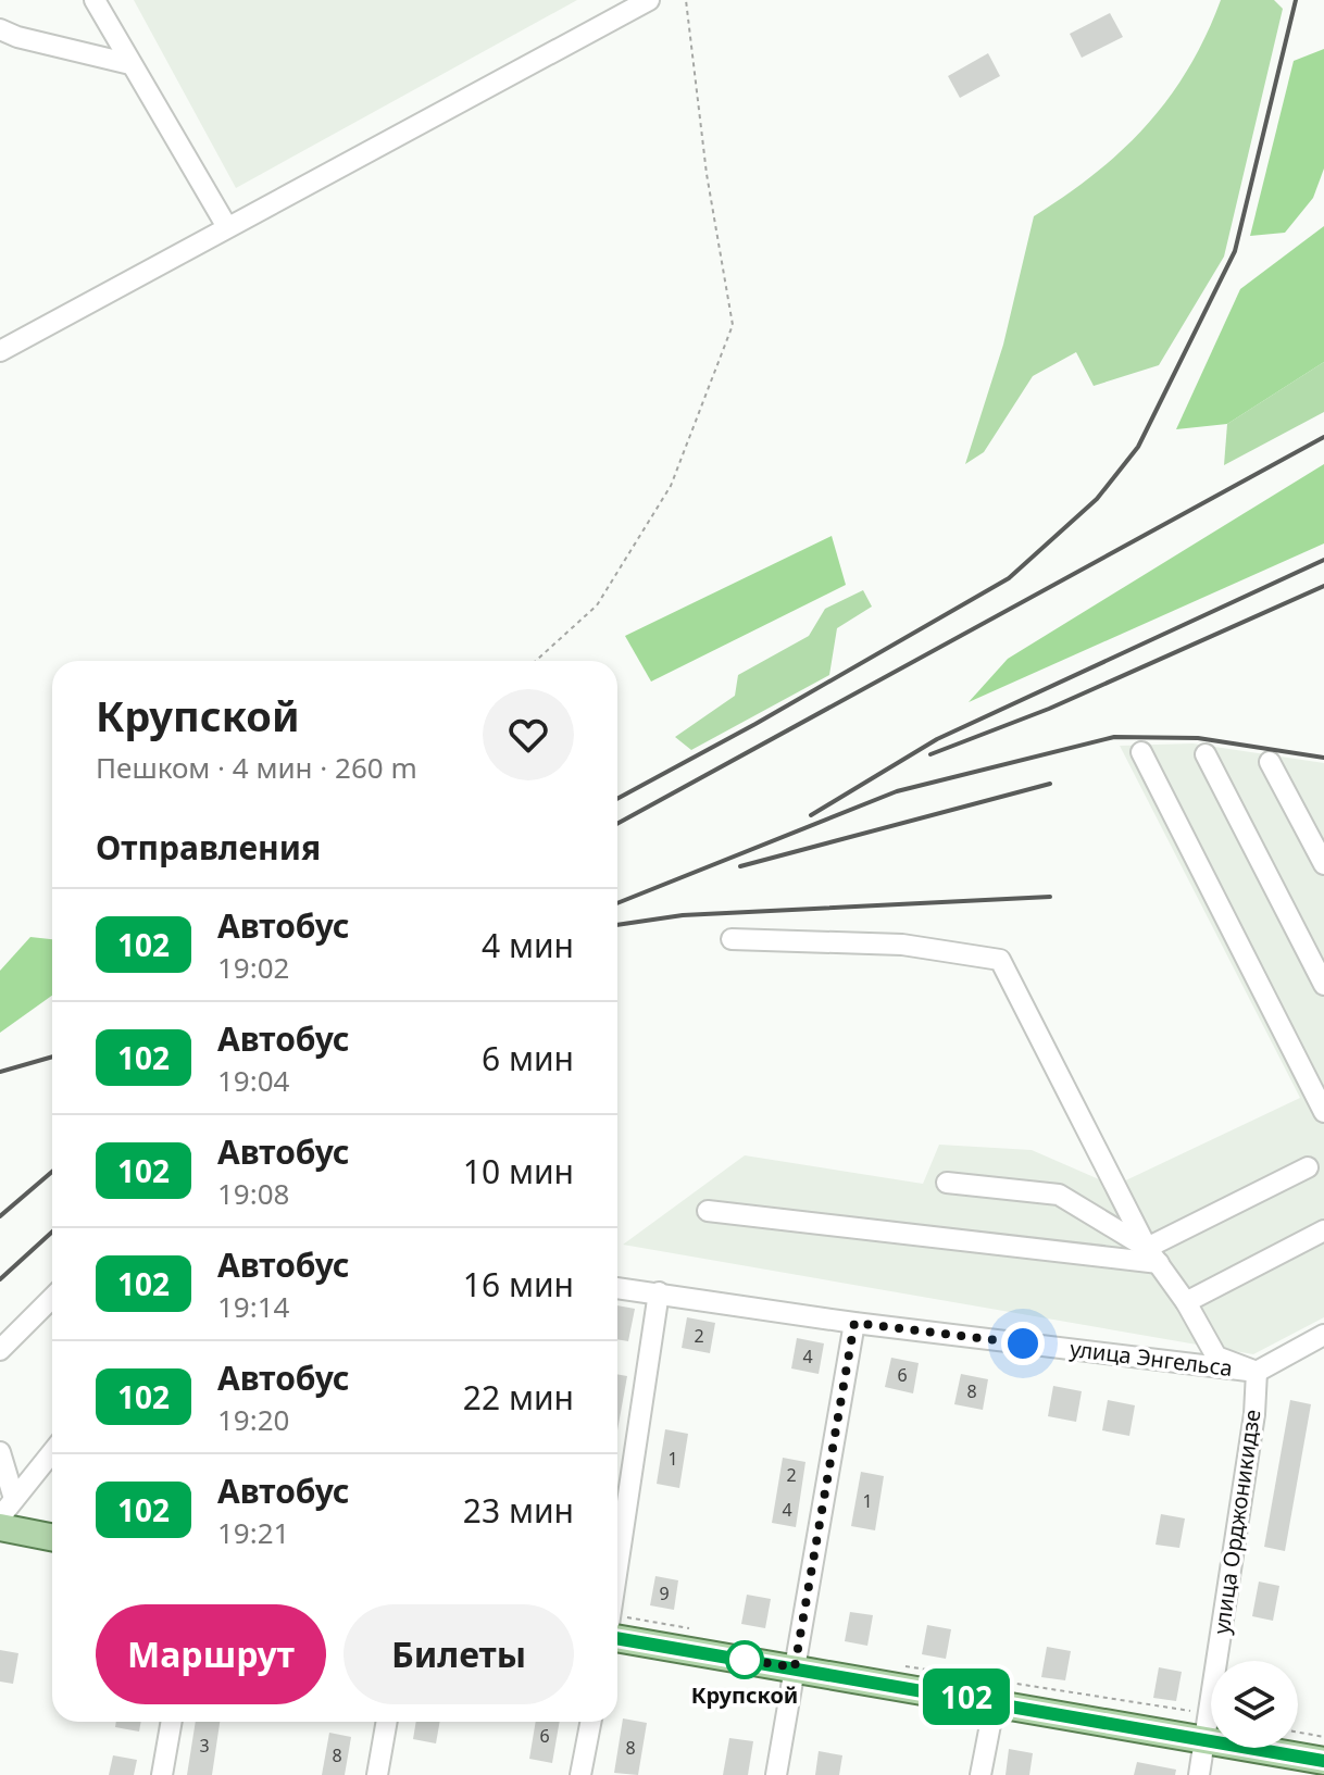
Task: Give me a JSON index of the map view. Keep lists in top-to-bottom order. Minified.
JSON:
{"streets":{"street":["улица Энгельса","улица Орджоникидзе"]},"crossings":[["улица Энгельса","улица Орджоникидзе"]],"places":["Крупской"],"lines":["bus line 102"],"house_numbers":["2","4","6","8","1","2","1","4","9","6","3","8","8"],"page":{"on_map":"102","heading":[["Крупской","Пешком · 4 мин · 260 m"],"Отправления"],"list":[{"mark":"102","name":"Автобус","note":"19:02","value":"4 мин"},{"mark":"102","name":"Автобус","note":"19:04","value":"6 мин"},{"mark":"102","name":"Автобус","note":"19:08","value":"10 мин"},{"mark":"102","name":"Автобус","note":"19:14","value":"16 мин"},{"mark":"102","name":"Автобус","note":"19:20","value":"22 мин"},{"mark":"102","name":"Автобус","note":"19:21","value":"23 мин"}],"buttons":["Маршрут","Билеты"]}}
